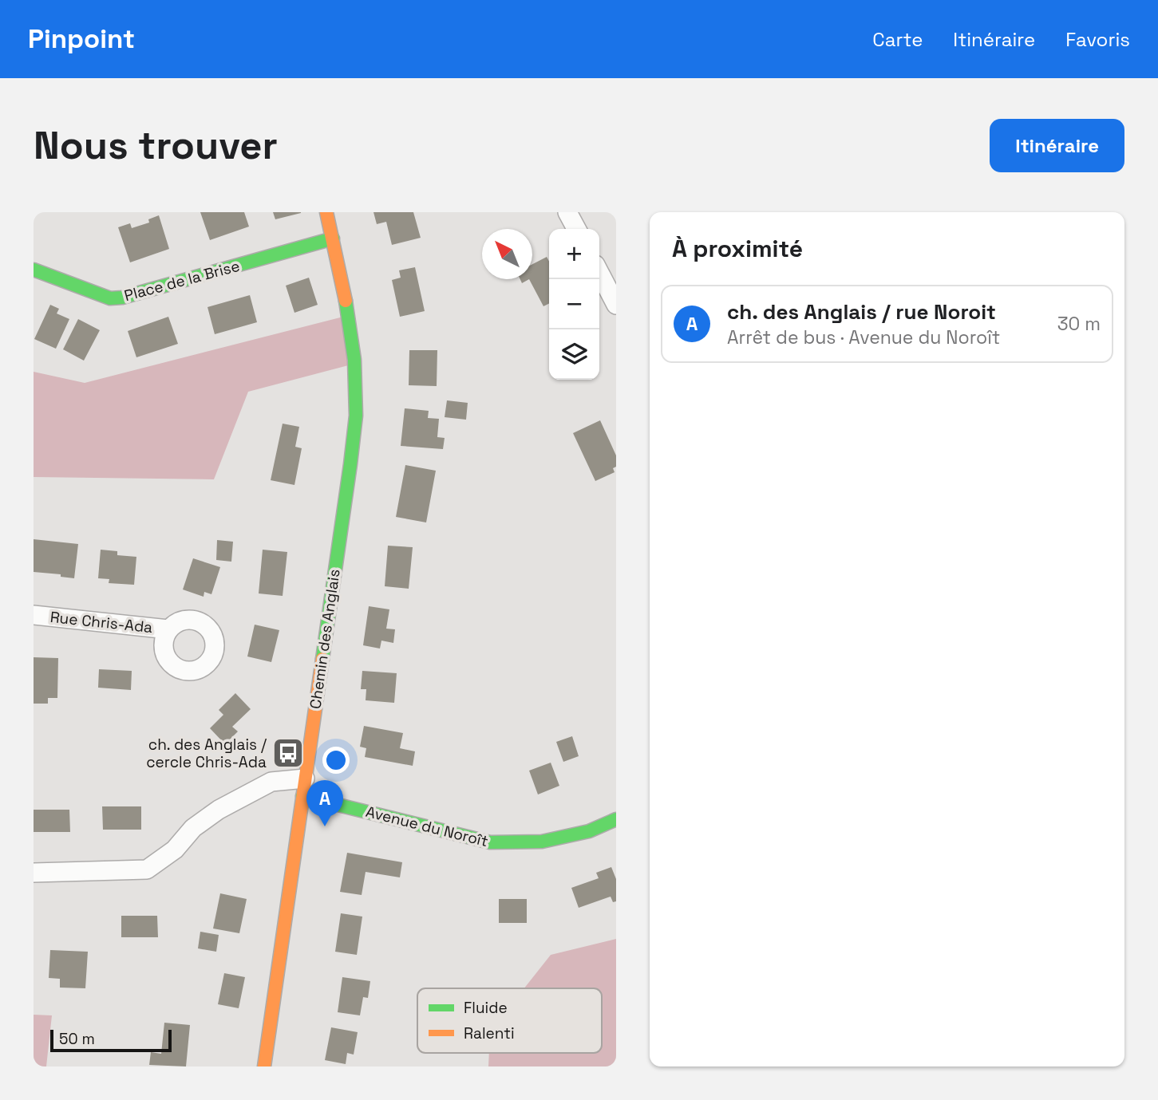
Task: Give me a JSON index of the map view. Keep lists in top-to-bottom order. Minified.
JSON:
{"streets":{"street":["Place de la Brise","Rue Chris-Ada","Chemin des Anglais","Avenue du Noroît"]},"crossings":[["Place de la Brise","Chemin des Anglais"],["Chemin des Anglais","Avenue du Noroît"]],"places":{"bus stop":["ch. des Anglais / cercle Chris-Ada"]},"legend":["Fluide","Ralenti"],"scale_bar":"50 m","north":"top left","page":{"header":"Pinpoint","nav":["Carte","Itinéraire","Favoris"],"buttons":"Itinéraire","title":"Nous trouver","heading":"À proximité","map_buttons":["+","−"],"list":[{"mark":"A","name":"ch. des Anglais / rue Noroit","note":"Arrêt de bus · Avenue du Noroît","value":"30 m"}],"pins":"A","scale":"50 m"}}
